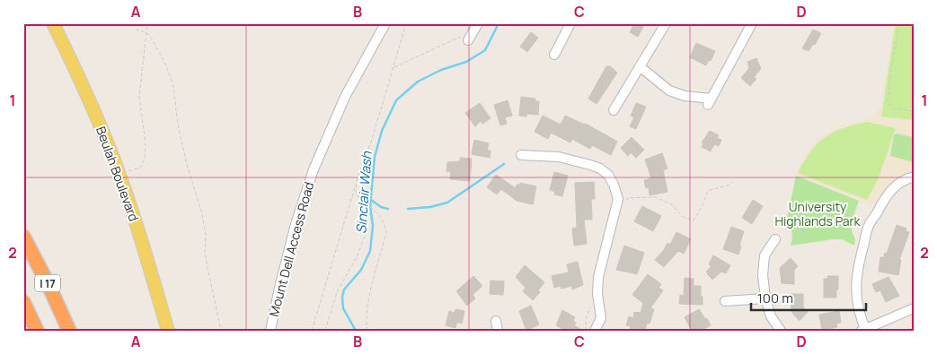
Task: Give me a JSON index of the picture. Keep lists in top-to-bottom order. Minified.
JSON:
{"streets":{"highway":["I 17"],"main road":["Beulah Boulevard"],"street":["Mount Dell Access Road"]},"water":["Sinclair Wash"],"parks":["University Highlands Park"],"scale_bar":"100 m","grid":{"columns":["A","B","C","D"],"rows":["1","2"]}}
